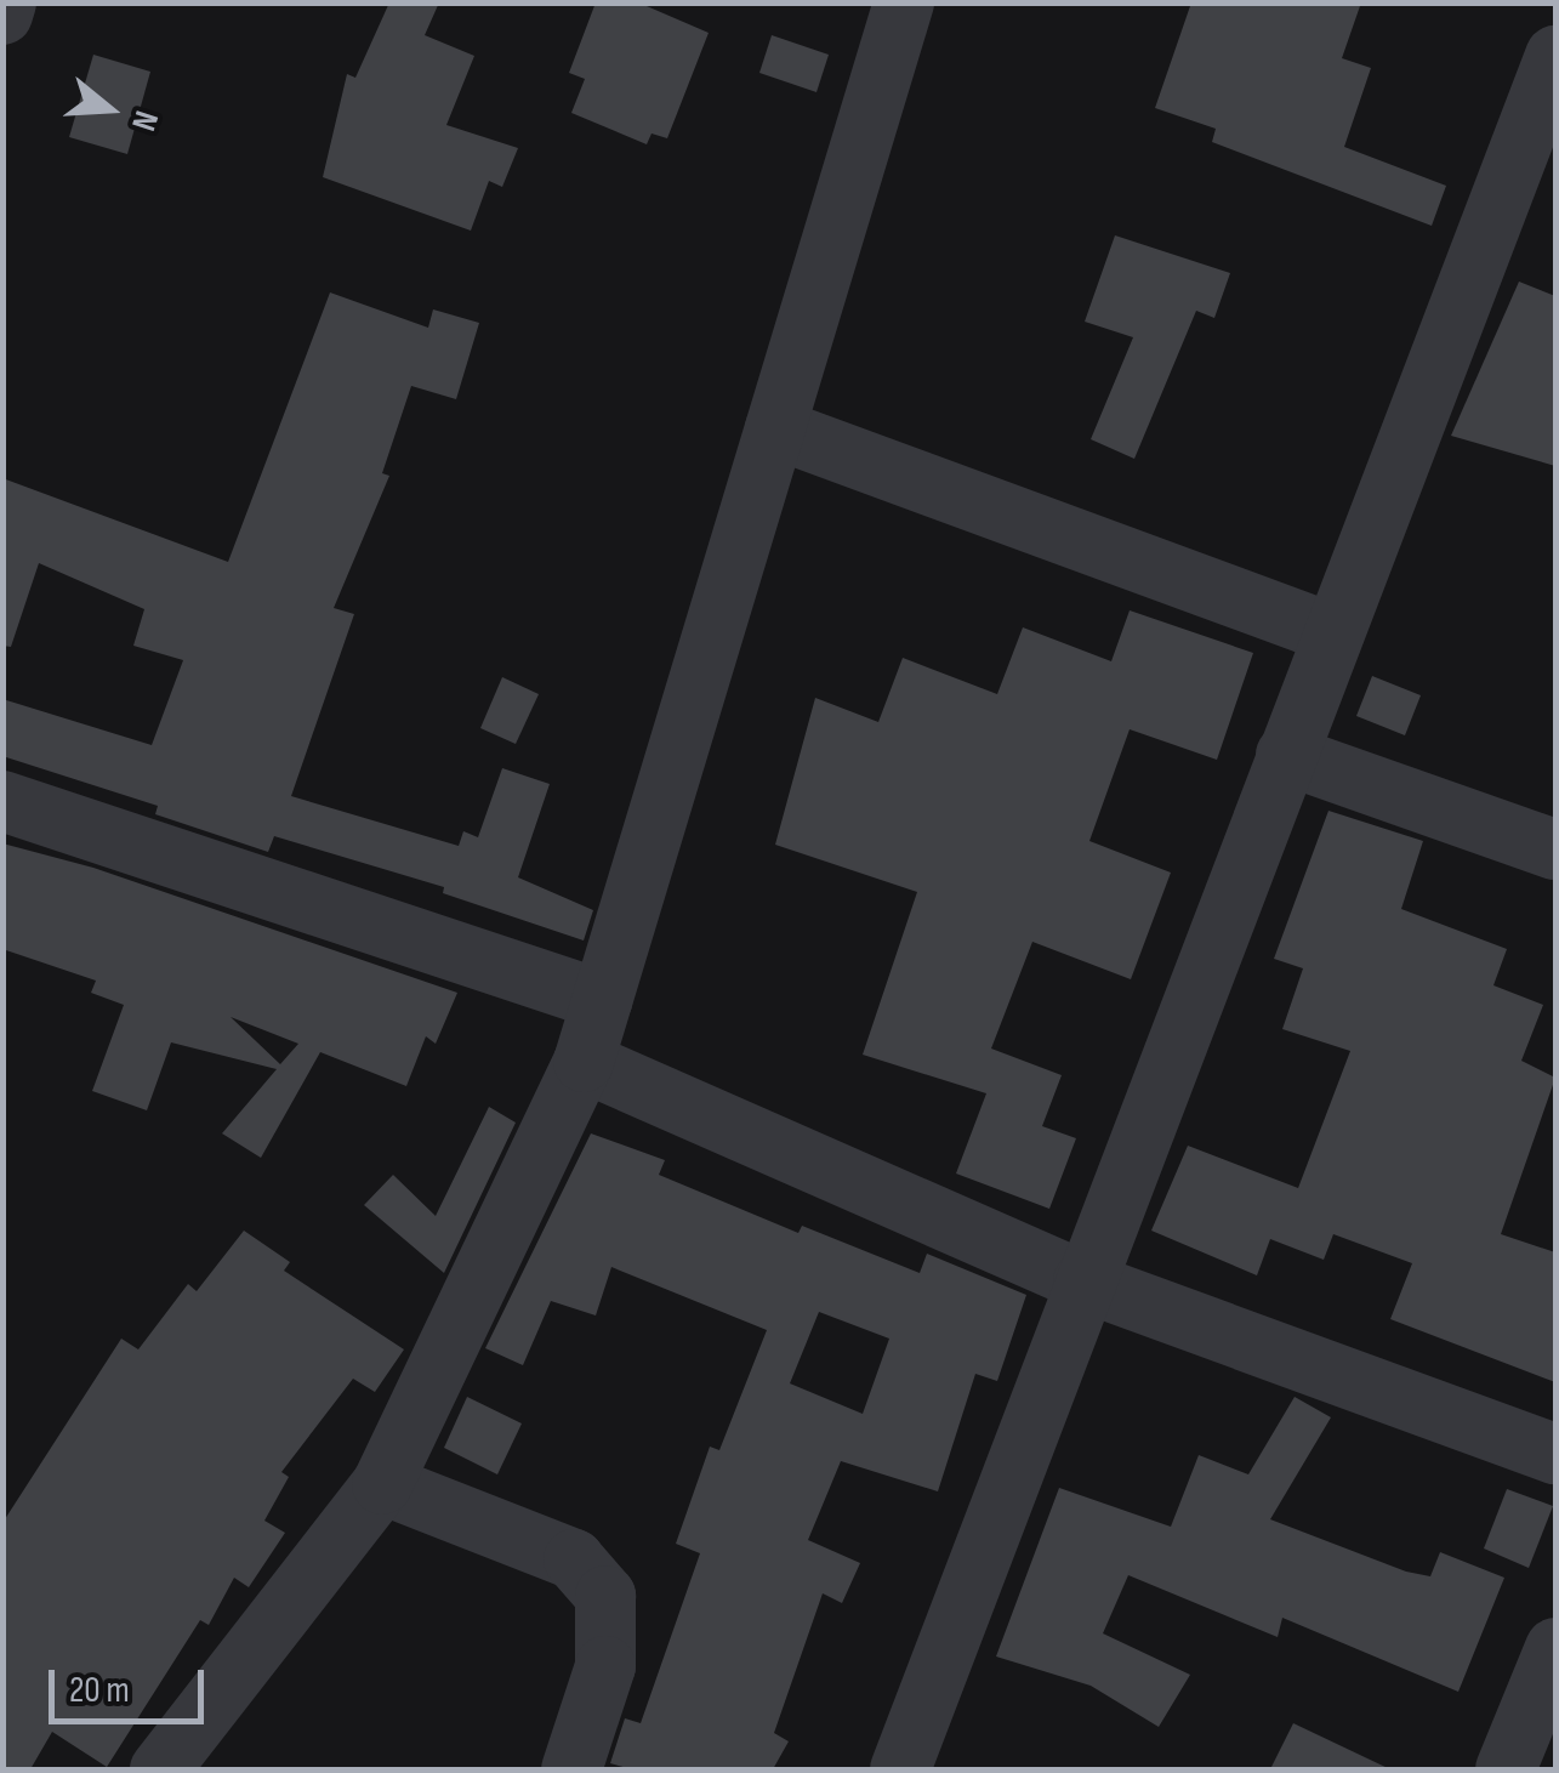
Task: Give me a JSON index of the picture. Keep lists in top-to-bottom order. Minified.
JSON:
{"scale_bar":"20 m","north":"right"}
